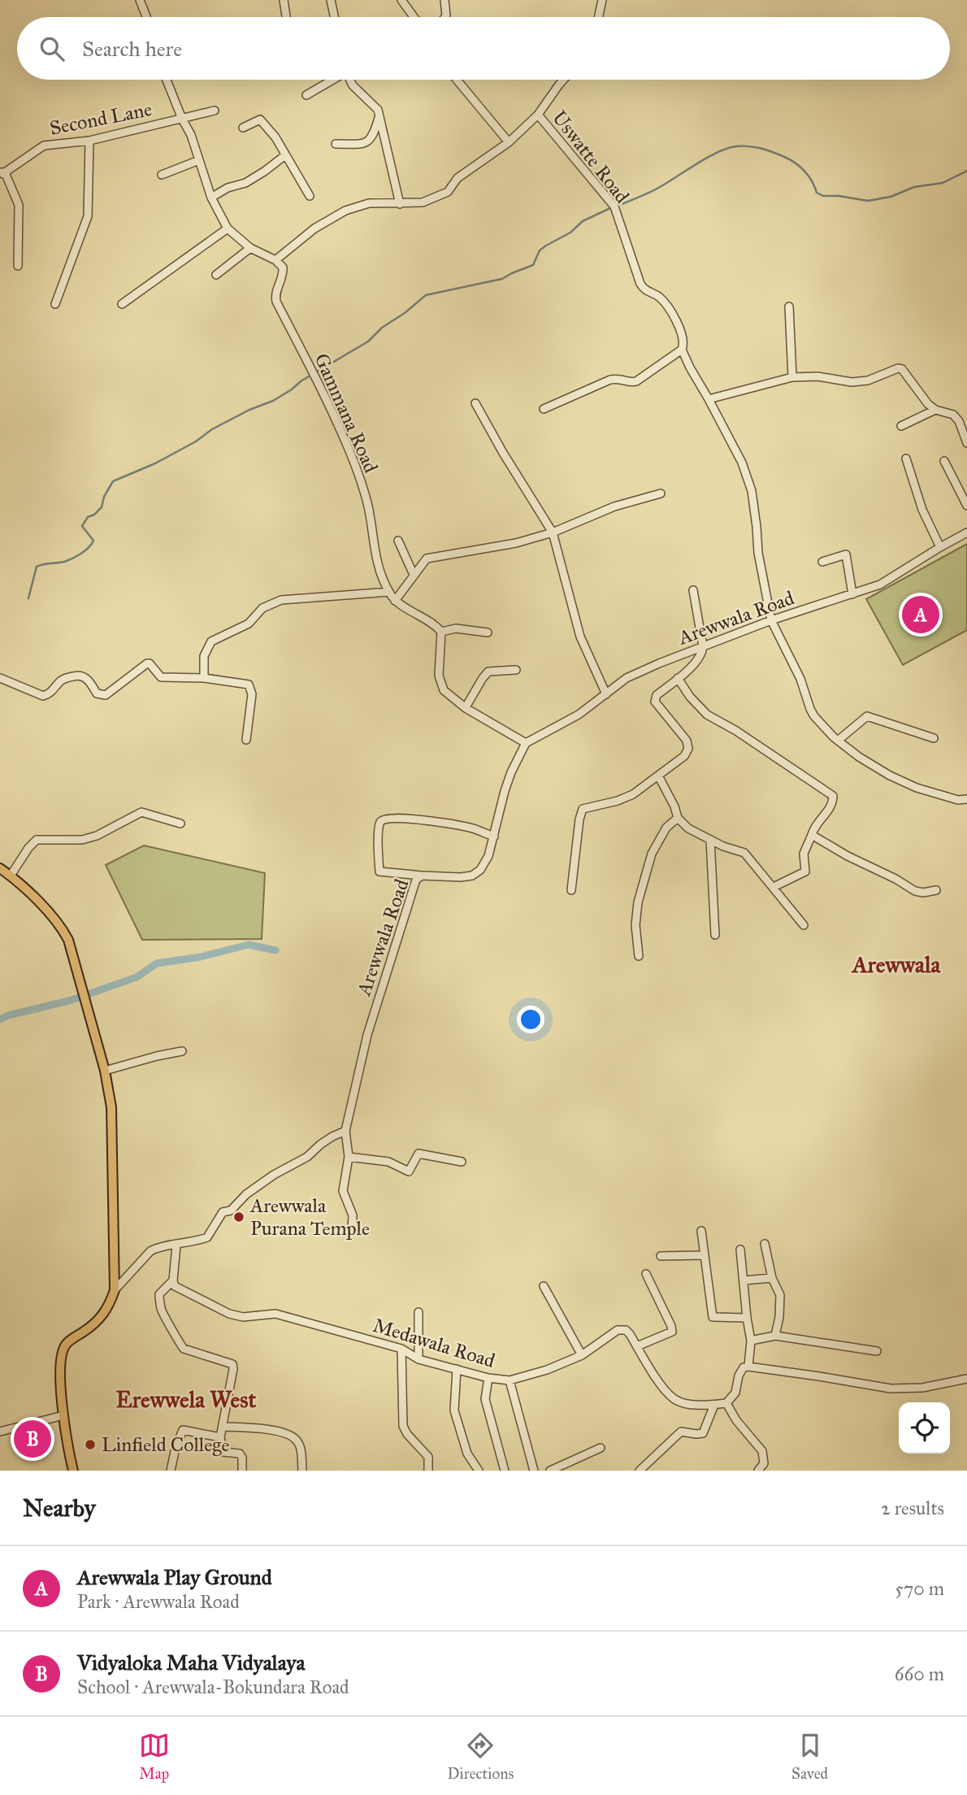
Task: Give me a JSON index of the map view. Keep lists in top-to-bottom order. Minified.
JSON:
{"streets":{"street":["Second Lane","Uswatte Road","Gammana Road","Arewwala Road","Medawala Road"]},"crossings":[["Uswatte Road","Arewwala Road"]],"districts":["Arewwala","Erewwela West"],"places":["Arewwala Purana Temple","Linfield College"],"page":{"search":"Search here","pins":["A","B"],"heading":["Nearby","2 results"],"list":[{"mark":"A","name":"Arewwala Play Ground","note":"Park · Arewwala Road","value":"570 m"},{"mark":"B","name":"Vidyaloka Maha Vidyalaya","note":"School · Arewwala-Bokundara Road","value":"660 m"}],"nav":["Map","Directions","Saved"]}}
